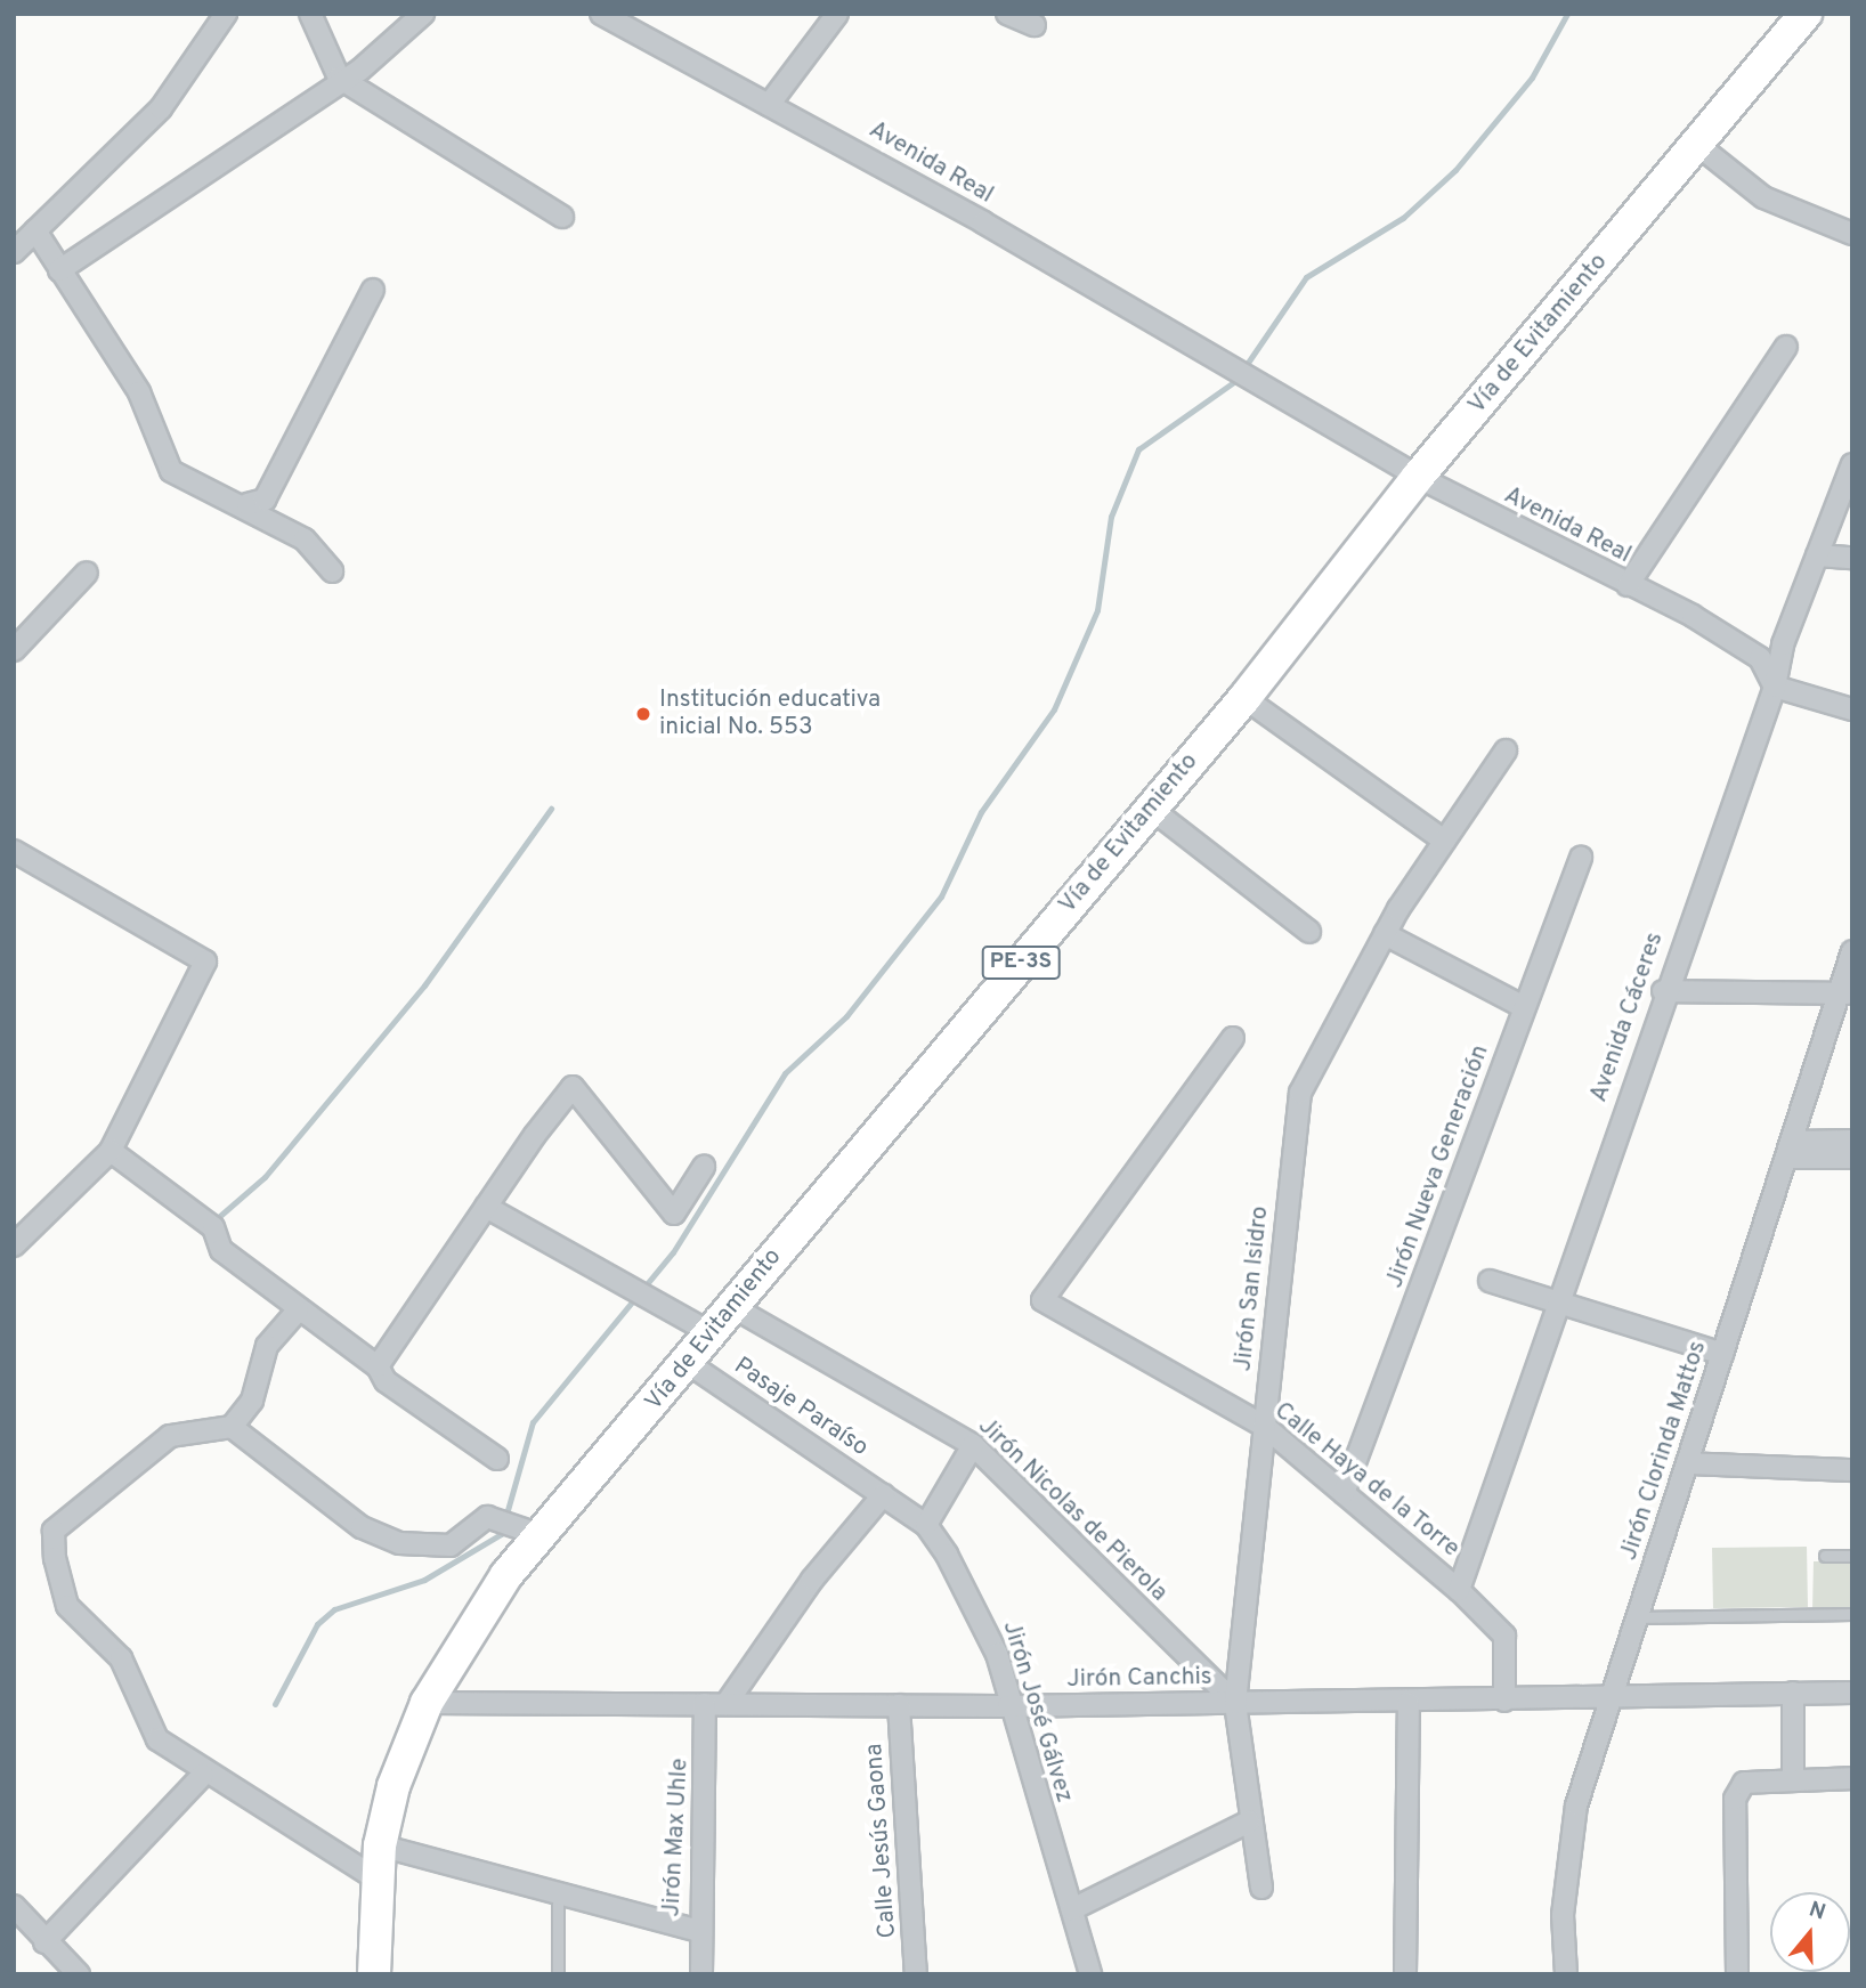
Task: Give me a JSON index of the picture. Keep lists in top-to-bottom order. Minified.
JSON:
{"streets":{"highway":["Vía de Evitamiento","PE-3S"],"street":["Avenida Real","Avenida Cáceres","Jirón Nueva Generación","Jirón San Isidro","Pasaje Paraíso","Jirón Clorinda Mattos","Calle Haya de la Torre","Jirón Nicolas de Pierola","Jirón Canchis","Jirón José Gálvez","Jirón Max Uhle","Calle Jesús Gaona"]},"crossings":[["Avenida Real","Vía de Evitamiento"],["Avenida Real","Avenida Cáceres"],["Vía de Evitamiento","Pasaje Paraíso"],["Vía de Evitamiento","Jirón Nicolas de Pierola"],["Vía de Evitamiento","Jirón Canchis"],["Avenida Cáceres","Calle Haya de la Torre"],["Jirón Nueva Generación","Calle Haya de la Torre"],["Jirón San Isidro","Calle Haya de la Torre"],["Jirón San Isidro","Jirón Nicolas de Pierola"],["Jirón San Isidro","Jirón Canchis"],["Pasaje Paraíso","Jirón José Gálvez"],["Jirón Clorinda Mattos","Jirón Canchis"],["Calle Haya de la Torre","Jirón Canchis"],["Jirón Nicolas de Pierola","Jirón Canchis"],["Jirón Canchis","Jirón José Gálvez"],["Jirón Canchis","Jirón Max Uhle"],["Jirón Canchis","Calle Jesús Gaona"]],"places":["Institución educativa inicial No. 553"],"north":"top"}
